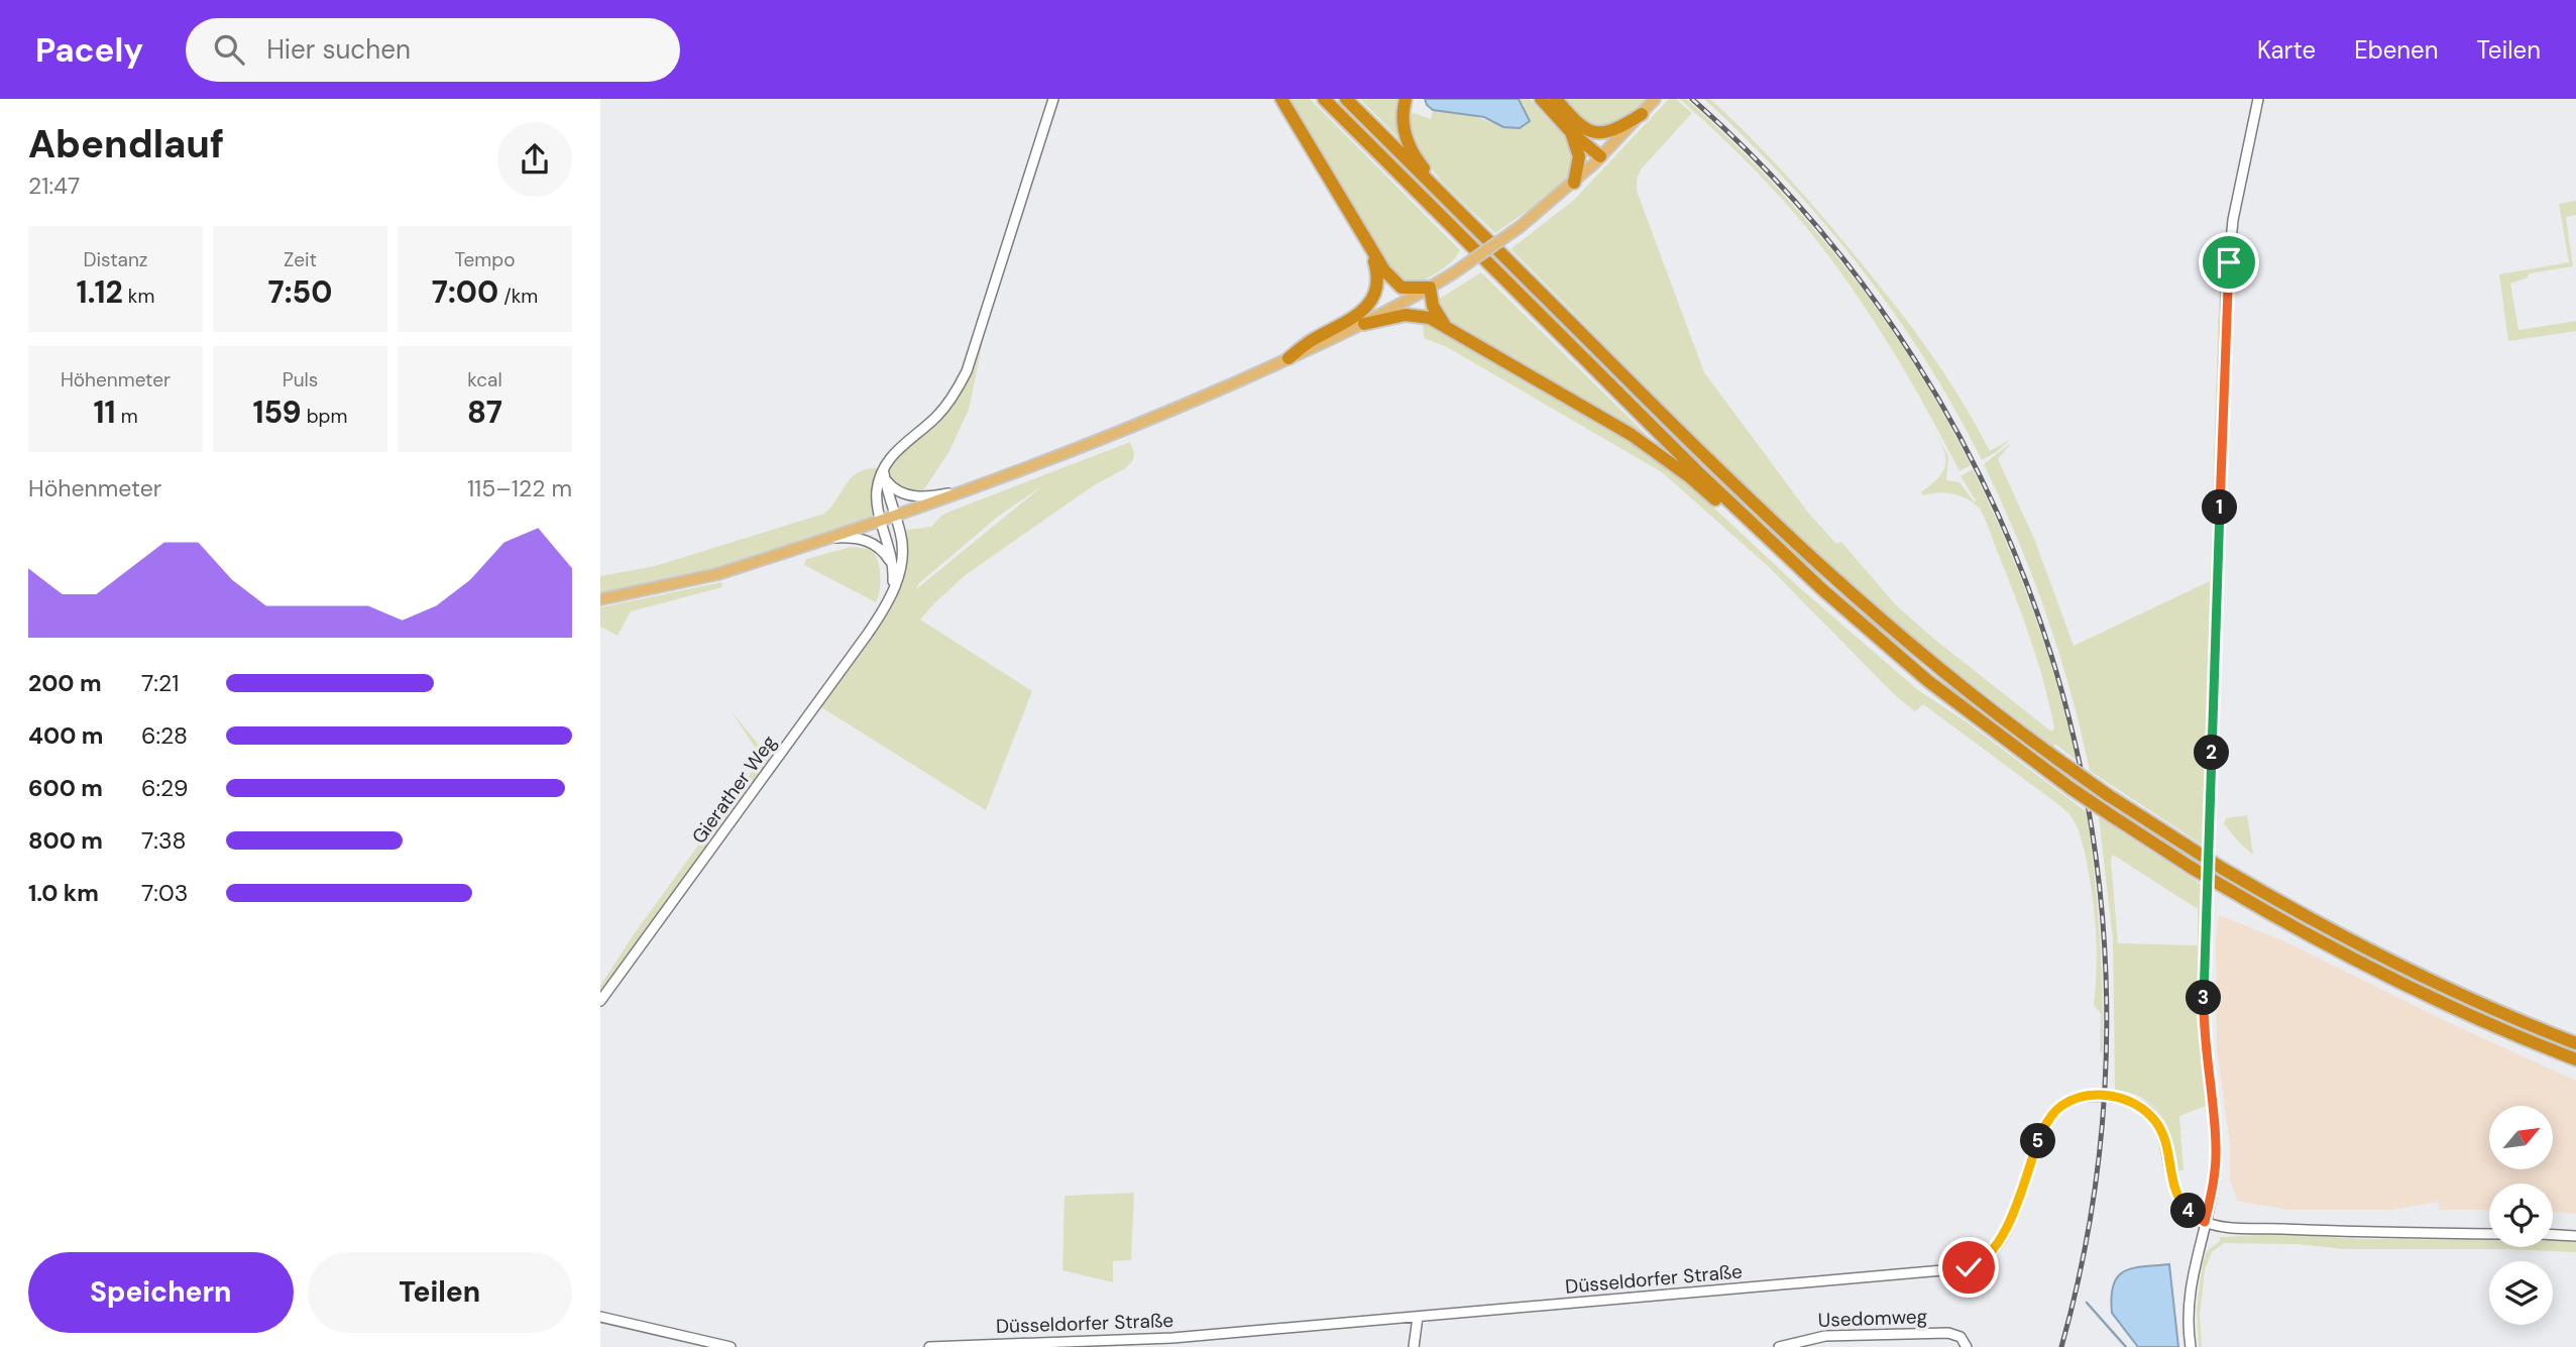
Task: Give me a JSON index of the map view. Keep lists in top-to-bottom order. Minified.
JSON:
{"streets":{"street":["Gierather Weg","Düsseldorfer Straße","Usedomweg"]},"north":"top right","page":{"header":"Pacely","search":"Hier suchen","nav":["Karte","Ebenen","Teilen"],"heading":["Abendlauf","21:47"],"stats":[["Distanz","1.12 km"],["Zeit","7:50"],["Tempo","7:00 /km"],["Höhenmeter","11 m"],["Puls","159 bpm"],["kcal","87"]],"chart":["Höhenmeter","115–122 m"],"pins":["1","2","3","5","4"],"list":[{"name":"200 m","note":"7:21"},{"name":"400 m","note":"6:28"},{"name":"600 m","note":"6:29"},{"name":"800 m","note":"7:38"},{"name":"1.0 km","note":"7:03"}],"buttons":["Speichern","Teilen"]}}
